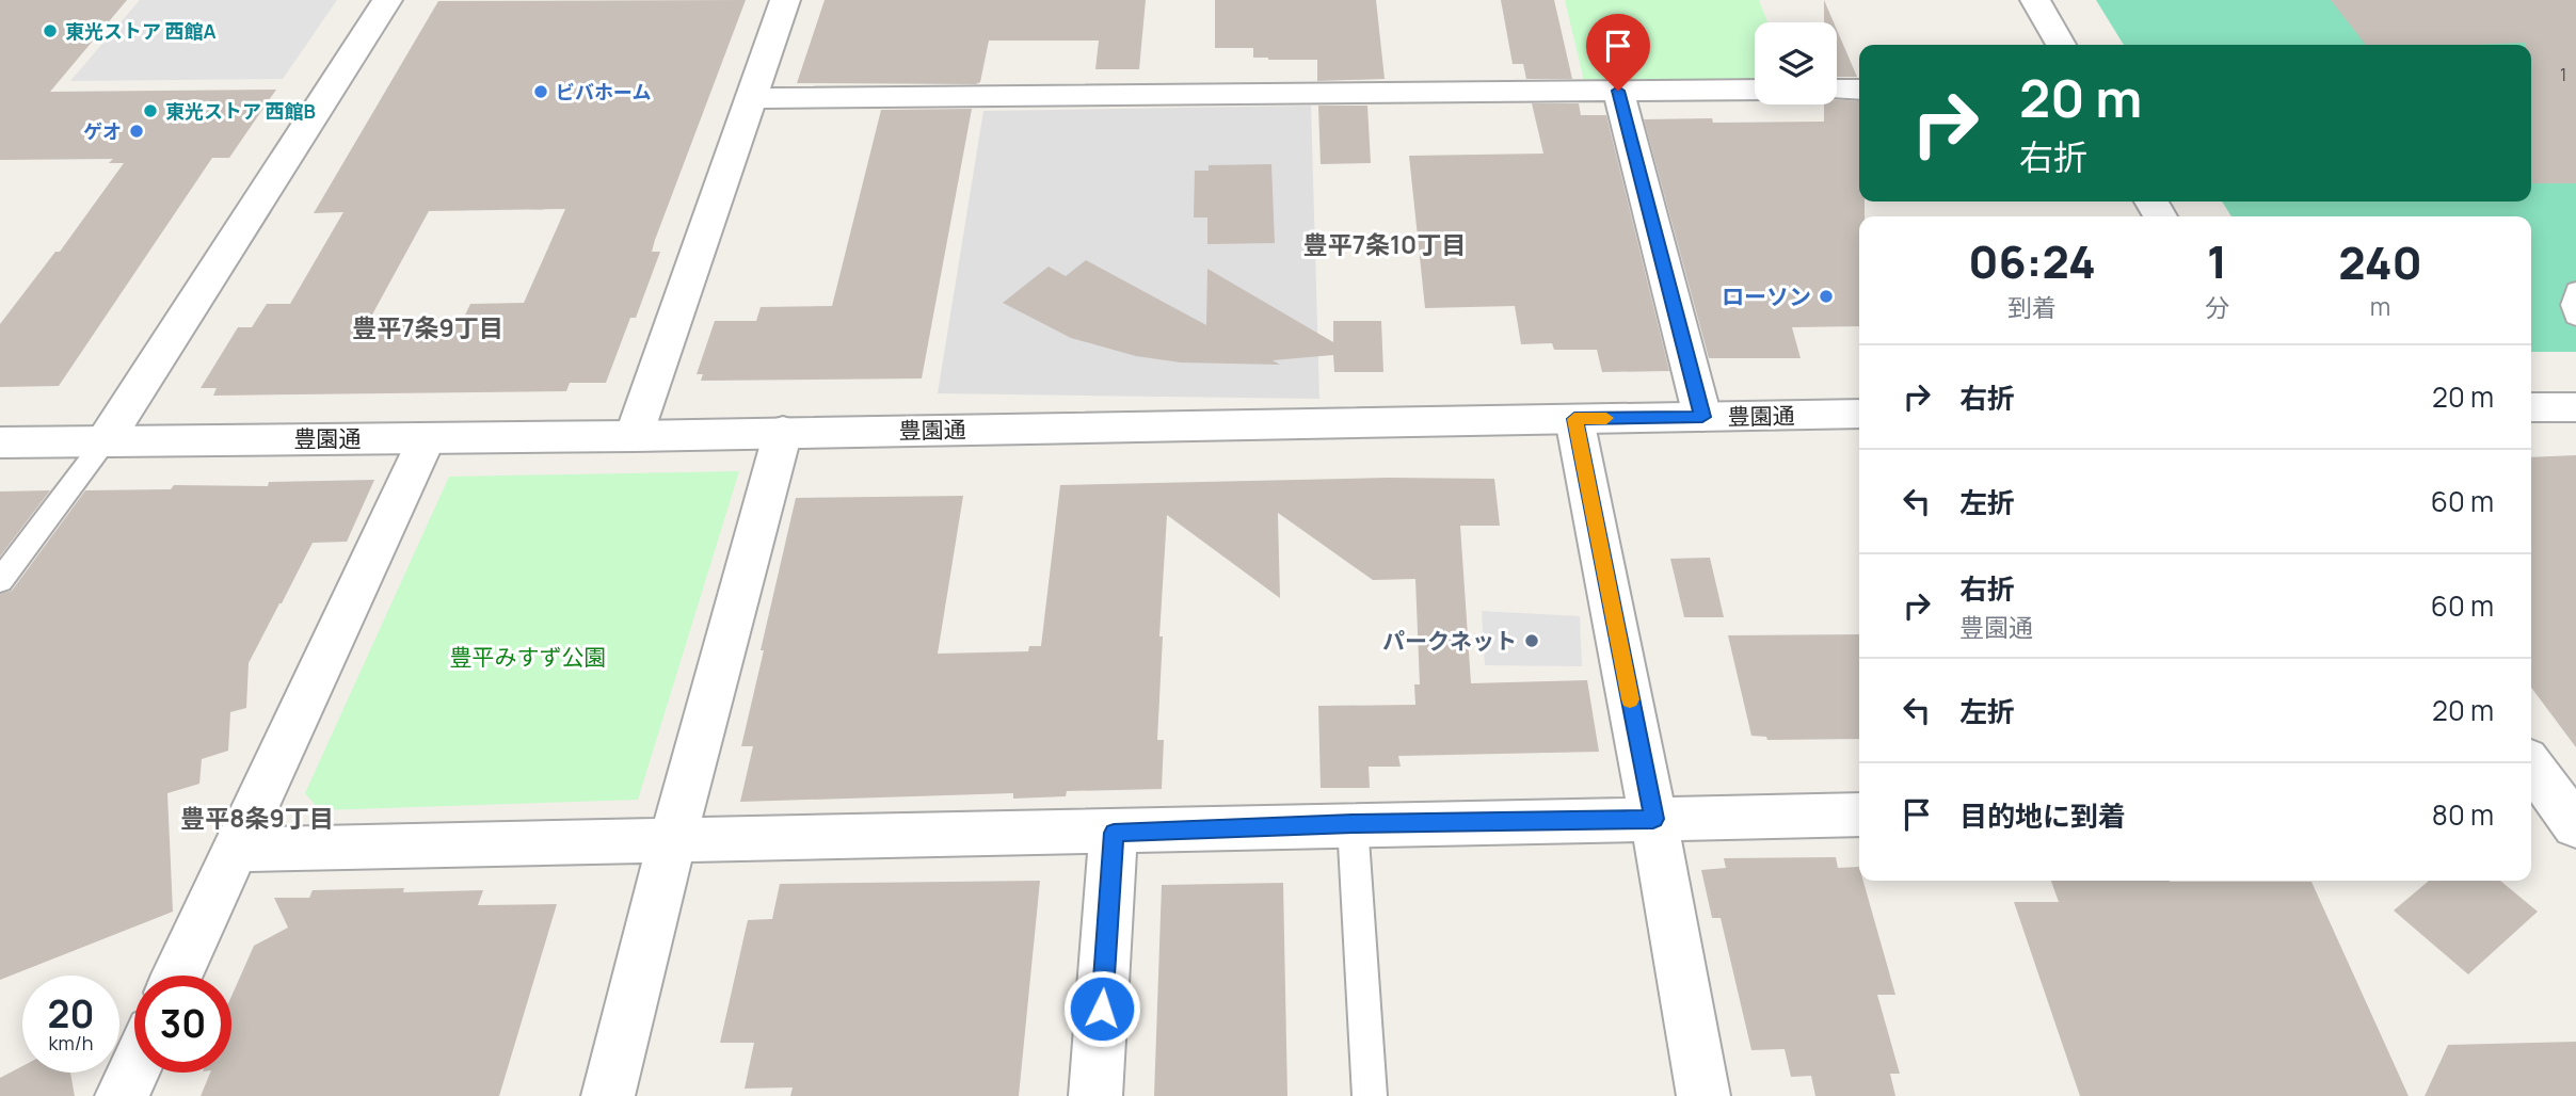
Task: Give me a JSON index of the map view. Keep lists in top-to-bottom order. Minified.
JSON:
{"streets":{"street":["豊園通"]},"districts":["豊平7条10丁目","豊平7条9丁目","豊平8条9丁目"],"parks":["豊平みすず公園"],"places":["東光ストア 西館A","ビバホーム","東光ストア 西館B","ゲオ","ローソン","パークネット"],"house_numbers":["1"],"page":{"turn":["20 m","右折"],"eta":["06:24","到着","1","分","240","m"],"list":[{"name":"右折","value":"20 m"},{"name":"左折","value":"60 m"},{"name":"右折","note":"豊園通","value":"60 m"},{"name":"左折","value":"20 m"},{"name":"目的地に到着","value":"80 m"}],"speed":"20 km/h","limit":"30"}}
